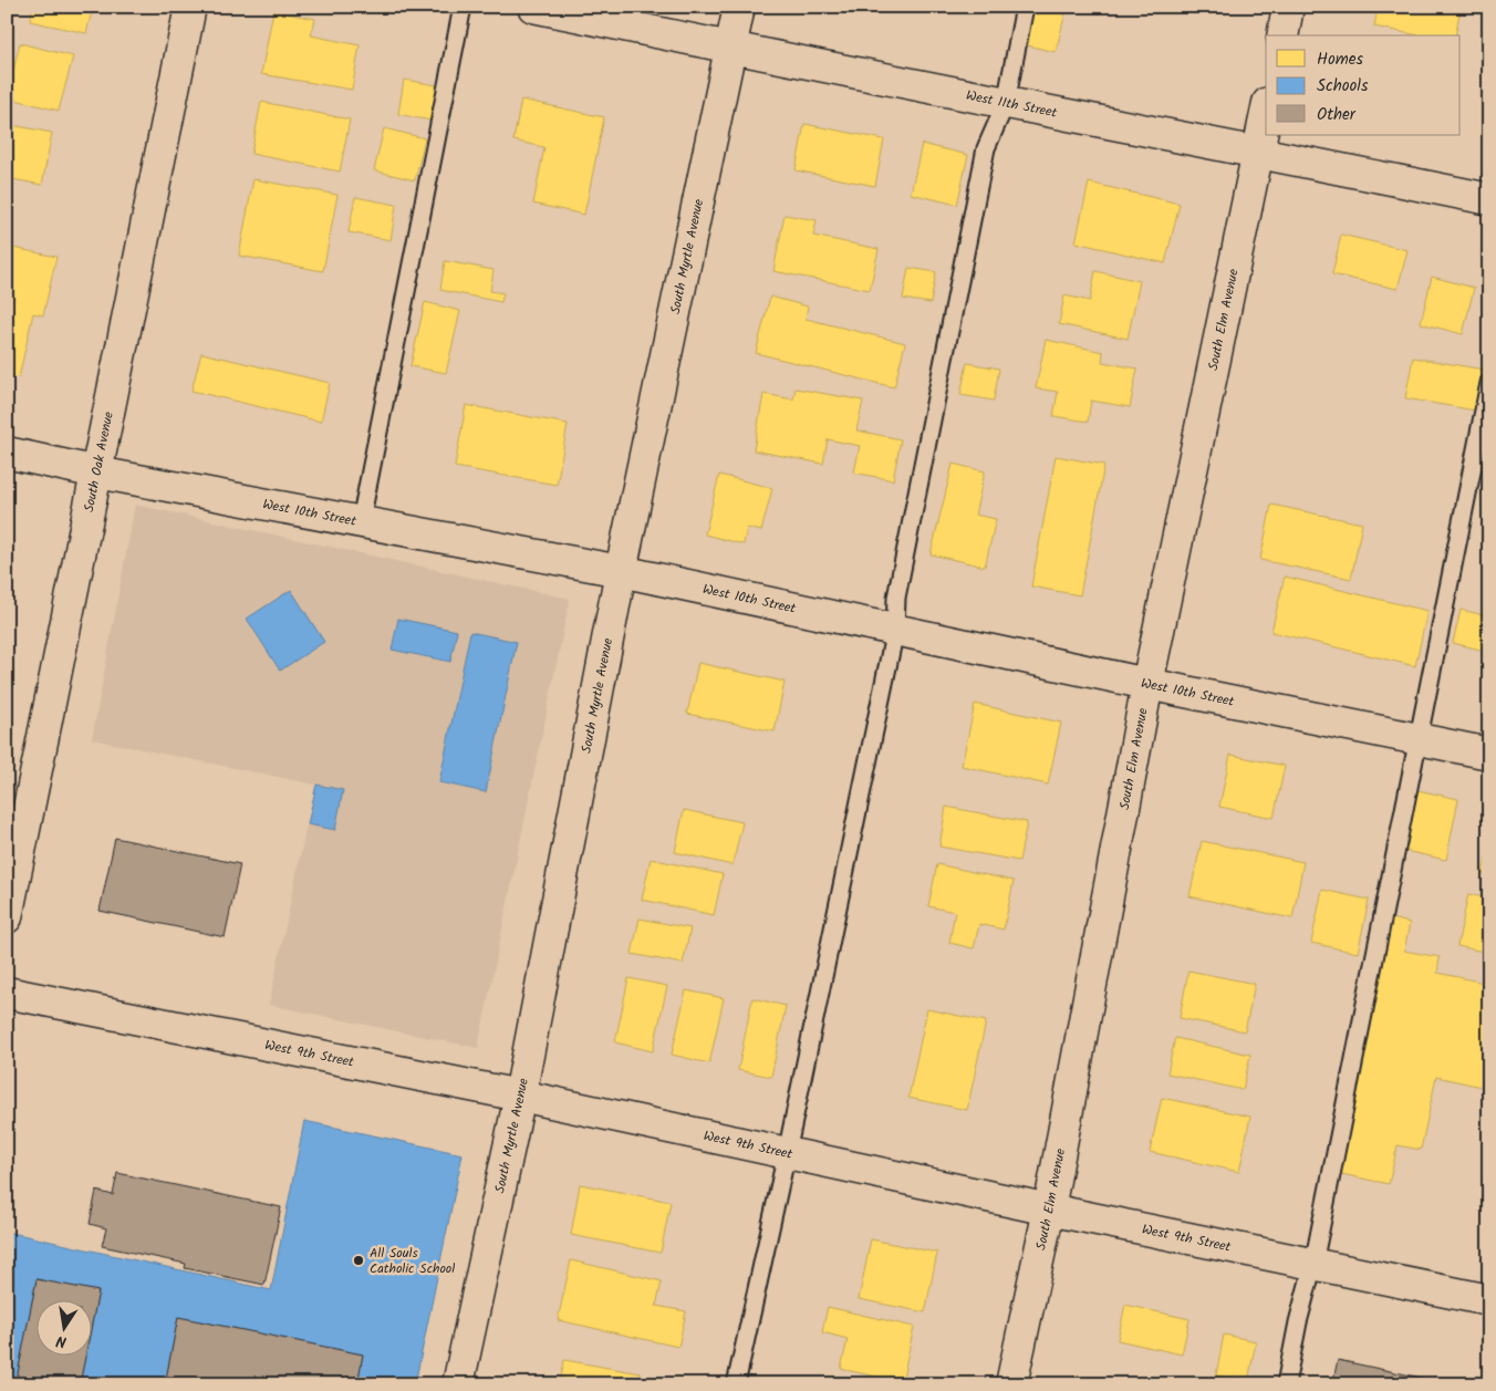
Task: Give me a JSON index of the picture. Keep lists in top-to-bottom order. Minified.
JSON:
{"streets":{"street":["West 11th Street","South Myrtle Avenue","South Elm Avenue","South Oak Avenue","West 10th Street","West 9th Street"]},"crossings":[["West 11th Street","South Myrtle Avenue"],["West 11th Street","South Elm Avenue"],["South Myrtle Avenue","West 10th Street"],["South Myrtle Avenue","West 9th Street"],["South Elm Avenue","West 10th Street"],["South Elm Avenue","West 9th Street"],["South Oak Avenue","West 10th Street"]],"places":["All Souls Catholic School"],"legend":["Homes","Schools","Other"],"north":"bottom"}
